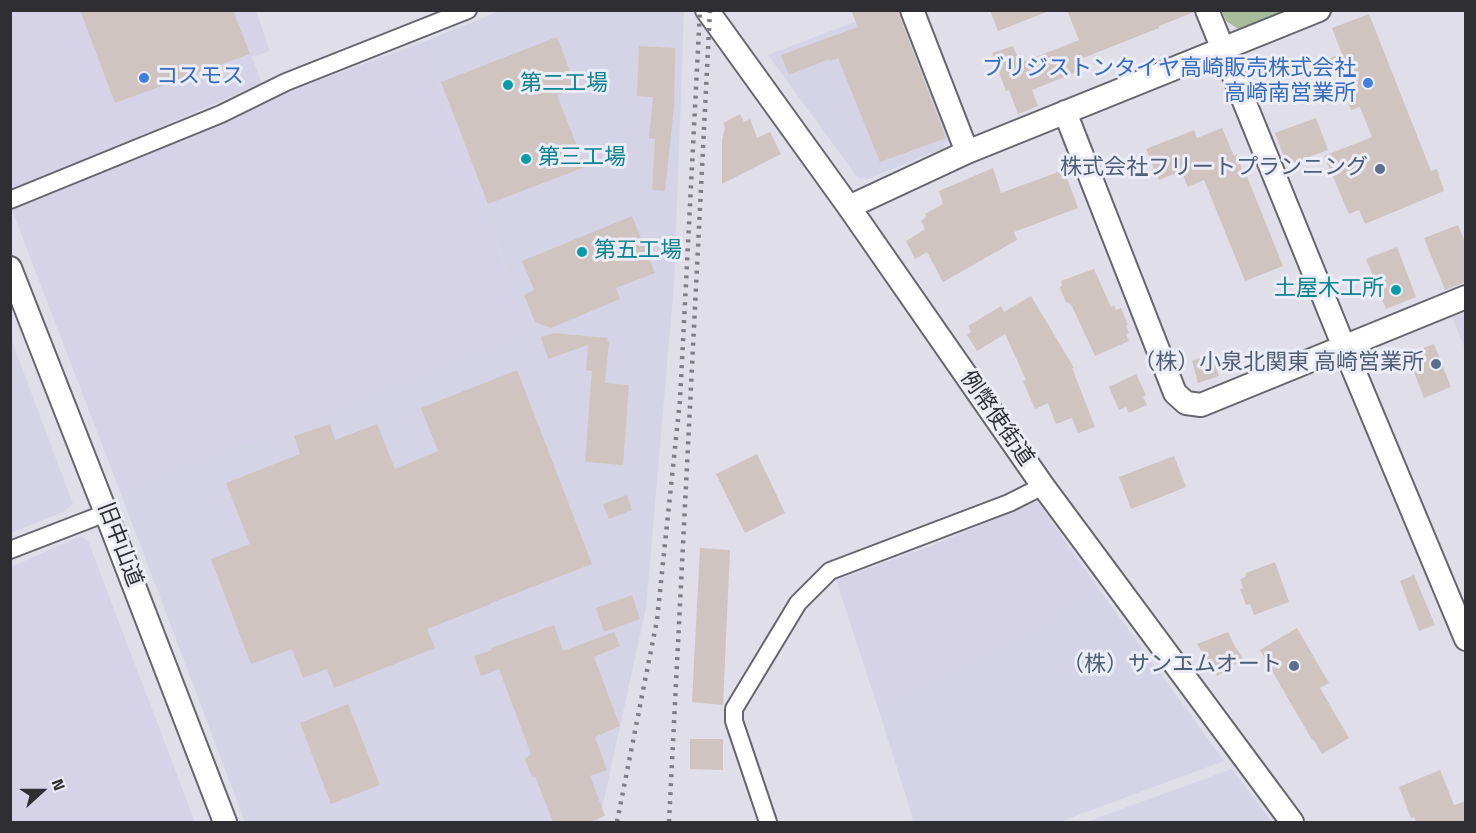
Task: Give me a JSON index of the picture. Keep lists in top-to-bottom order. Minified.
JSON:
{"streets":{"street":["例幣使街道","旧中山道"]},"places":["コスモス","ブリジストンタイヤ高崎販売株式会社 高崎南営業所","第二工場","第三工場","株式会社フリートプランニング","第五工場","土屋木工所","（株）小泉北関東 高崎営業所","（株）サンエムオート"],"north":"right"}
